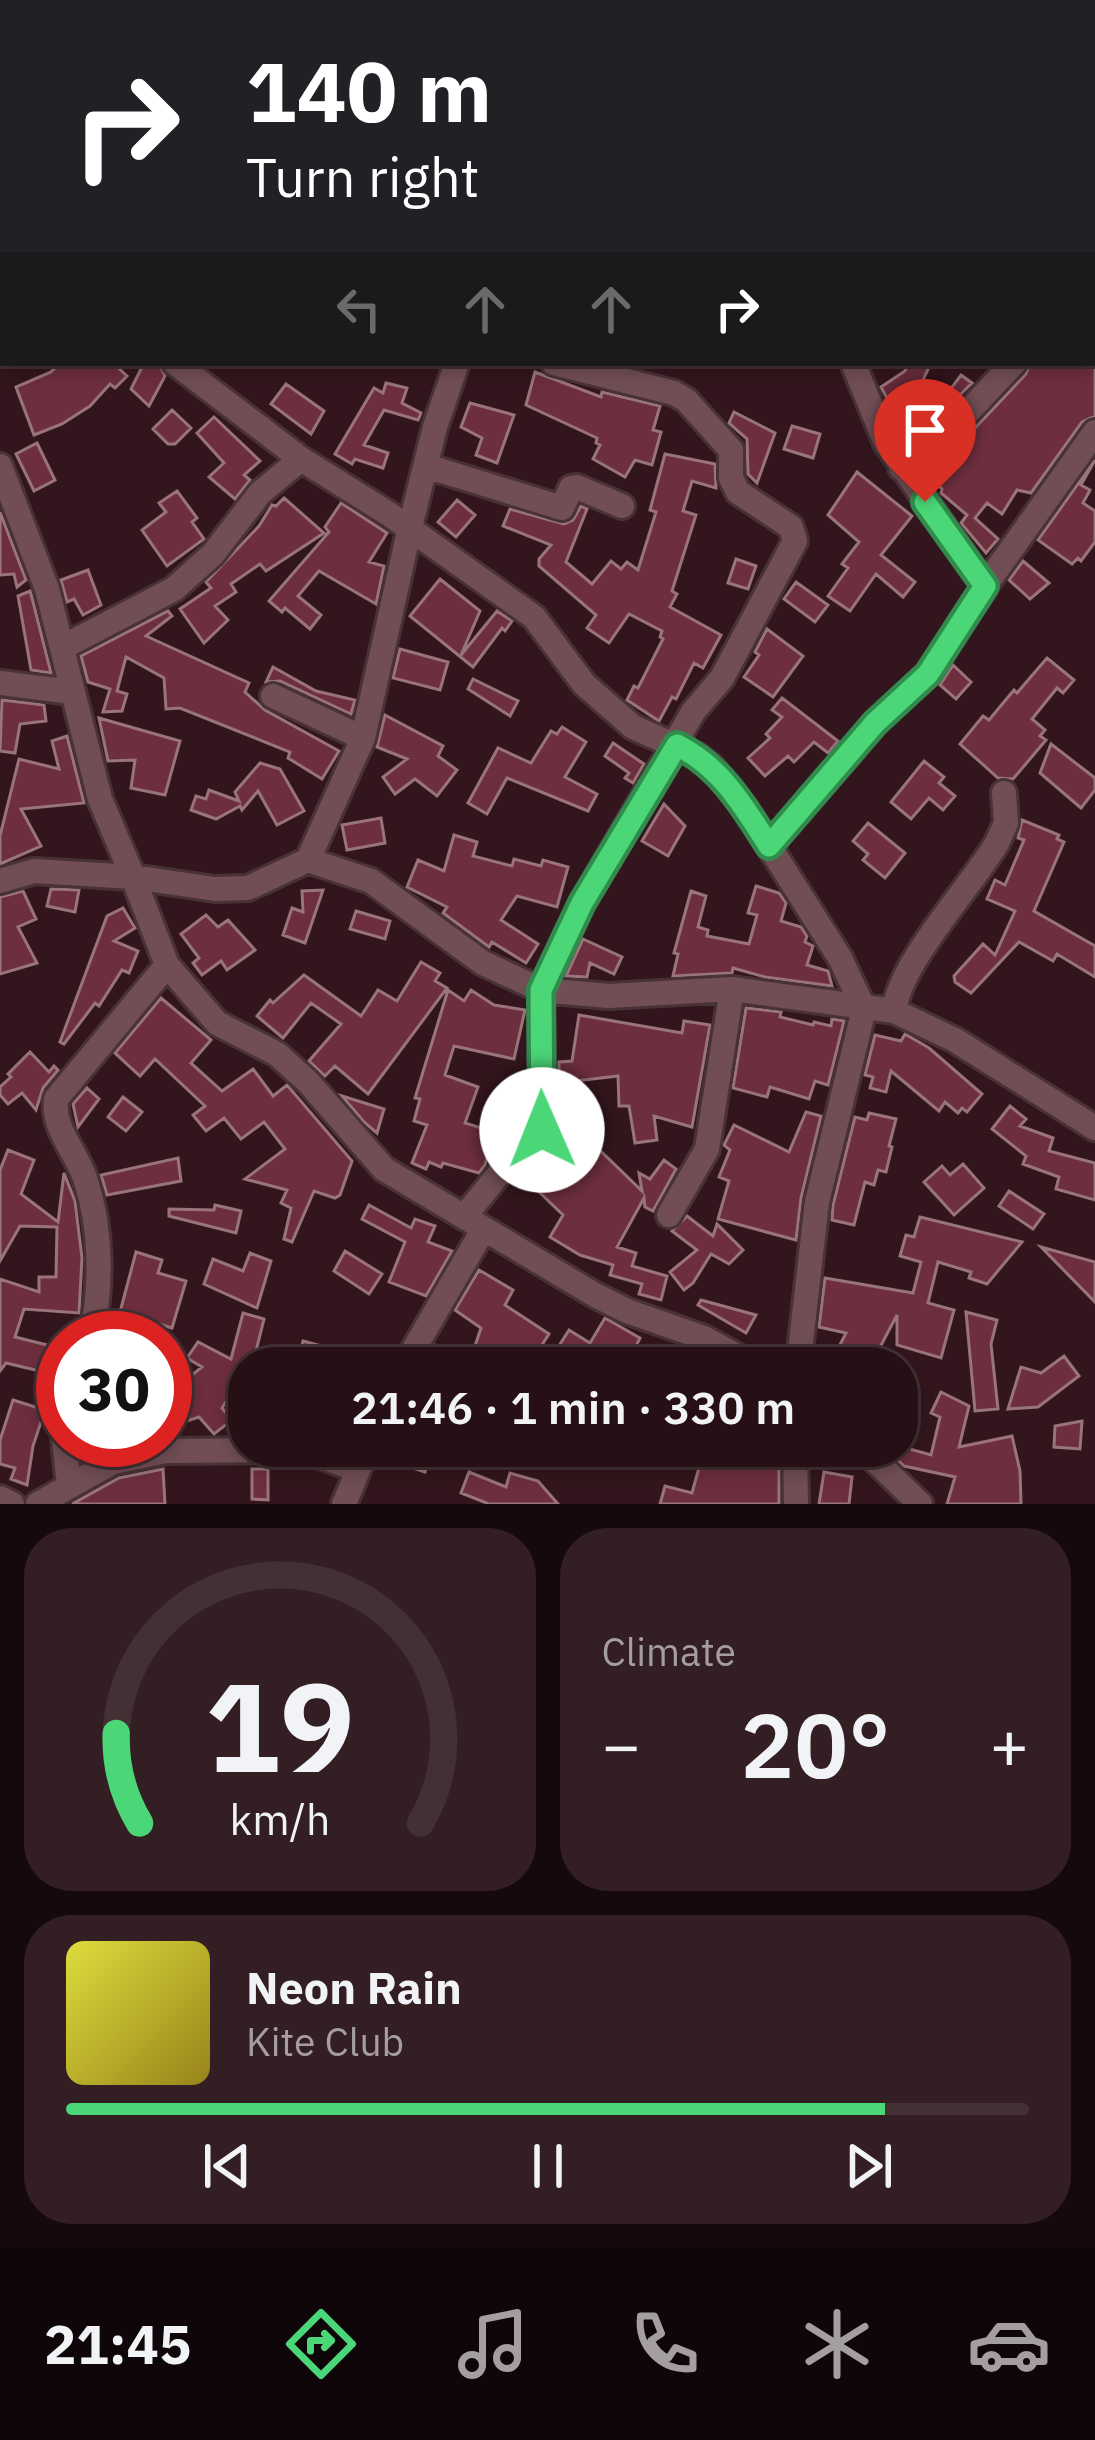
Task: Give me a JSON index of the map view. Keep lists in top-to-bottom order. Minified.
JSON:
{"page":{"turn":["140 m","Turn right"],"limit":"30","trip":"21:46 · 1 min · 330 m","tile":"Climate","heat":["−","20°","+"],"song":["Neon Rain","Kite Club"],"tabs":"21:45","gauge":["19","km/h"]}}
